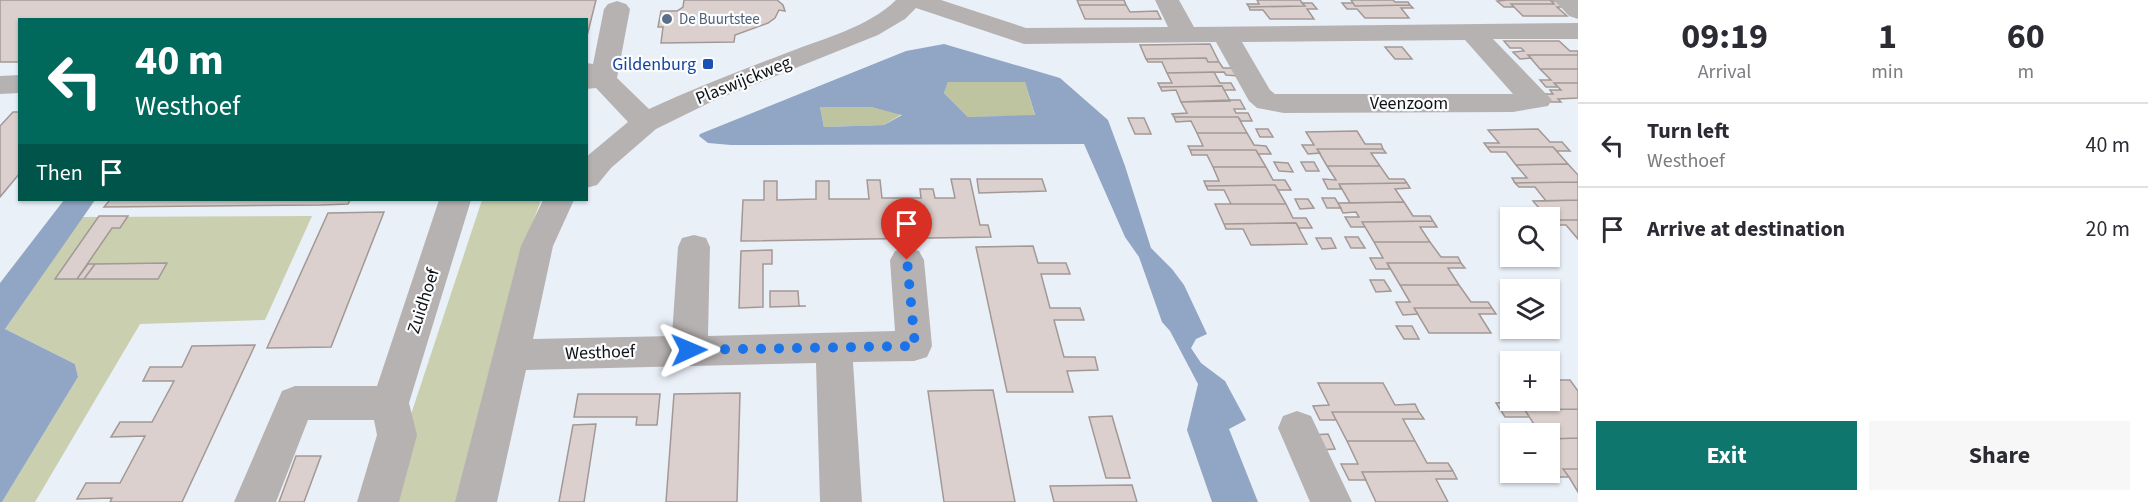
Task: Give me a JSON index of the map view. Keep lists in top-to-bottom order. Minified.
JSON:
{"streets":{"street":["Plaswijckweg","Veenzoom","Zuidhoef","Westhoef"]},"places":{"other":["De Buurtstee"],"transit":["Gildenburg"]},"page":{"eta":["09:19","Arrival","1","min","60","m"],"turn":["40 m","Westhoef"],"list":[{"name":"Turn left","note":"Westhoef","value":"40 m"},{"name":"Arrive at destination","value":"20 m"}],"then":"Then","map_buttons":["+","−"],"buttons":["Exit","Share"]}}
